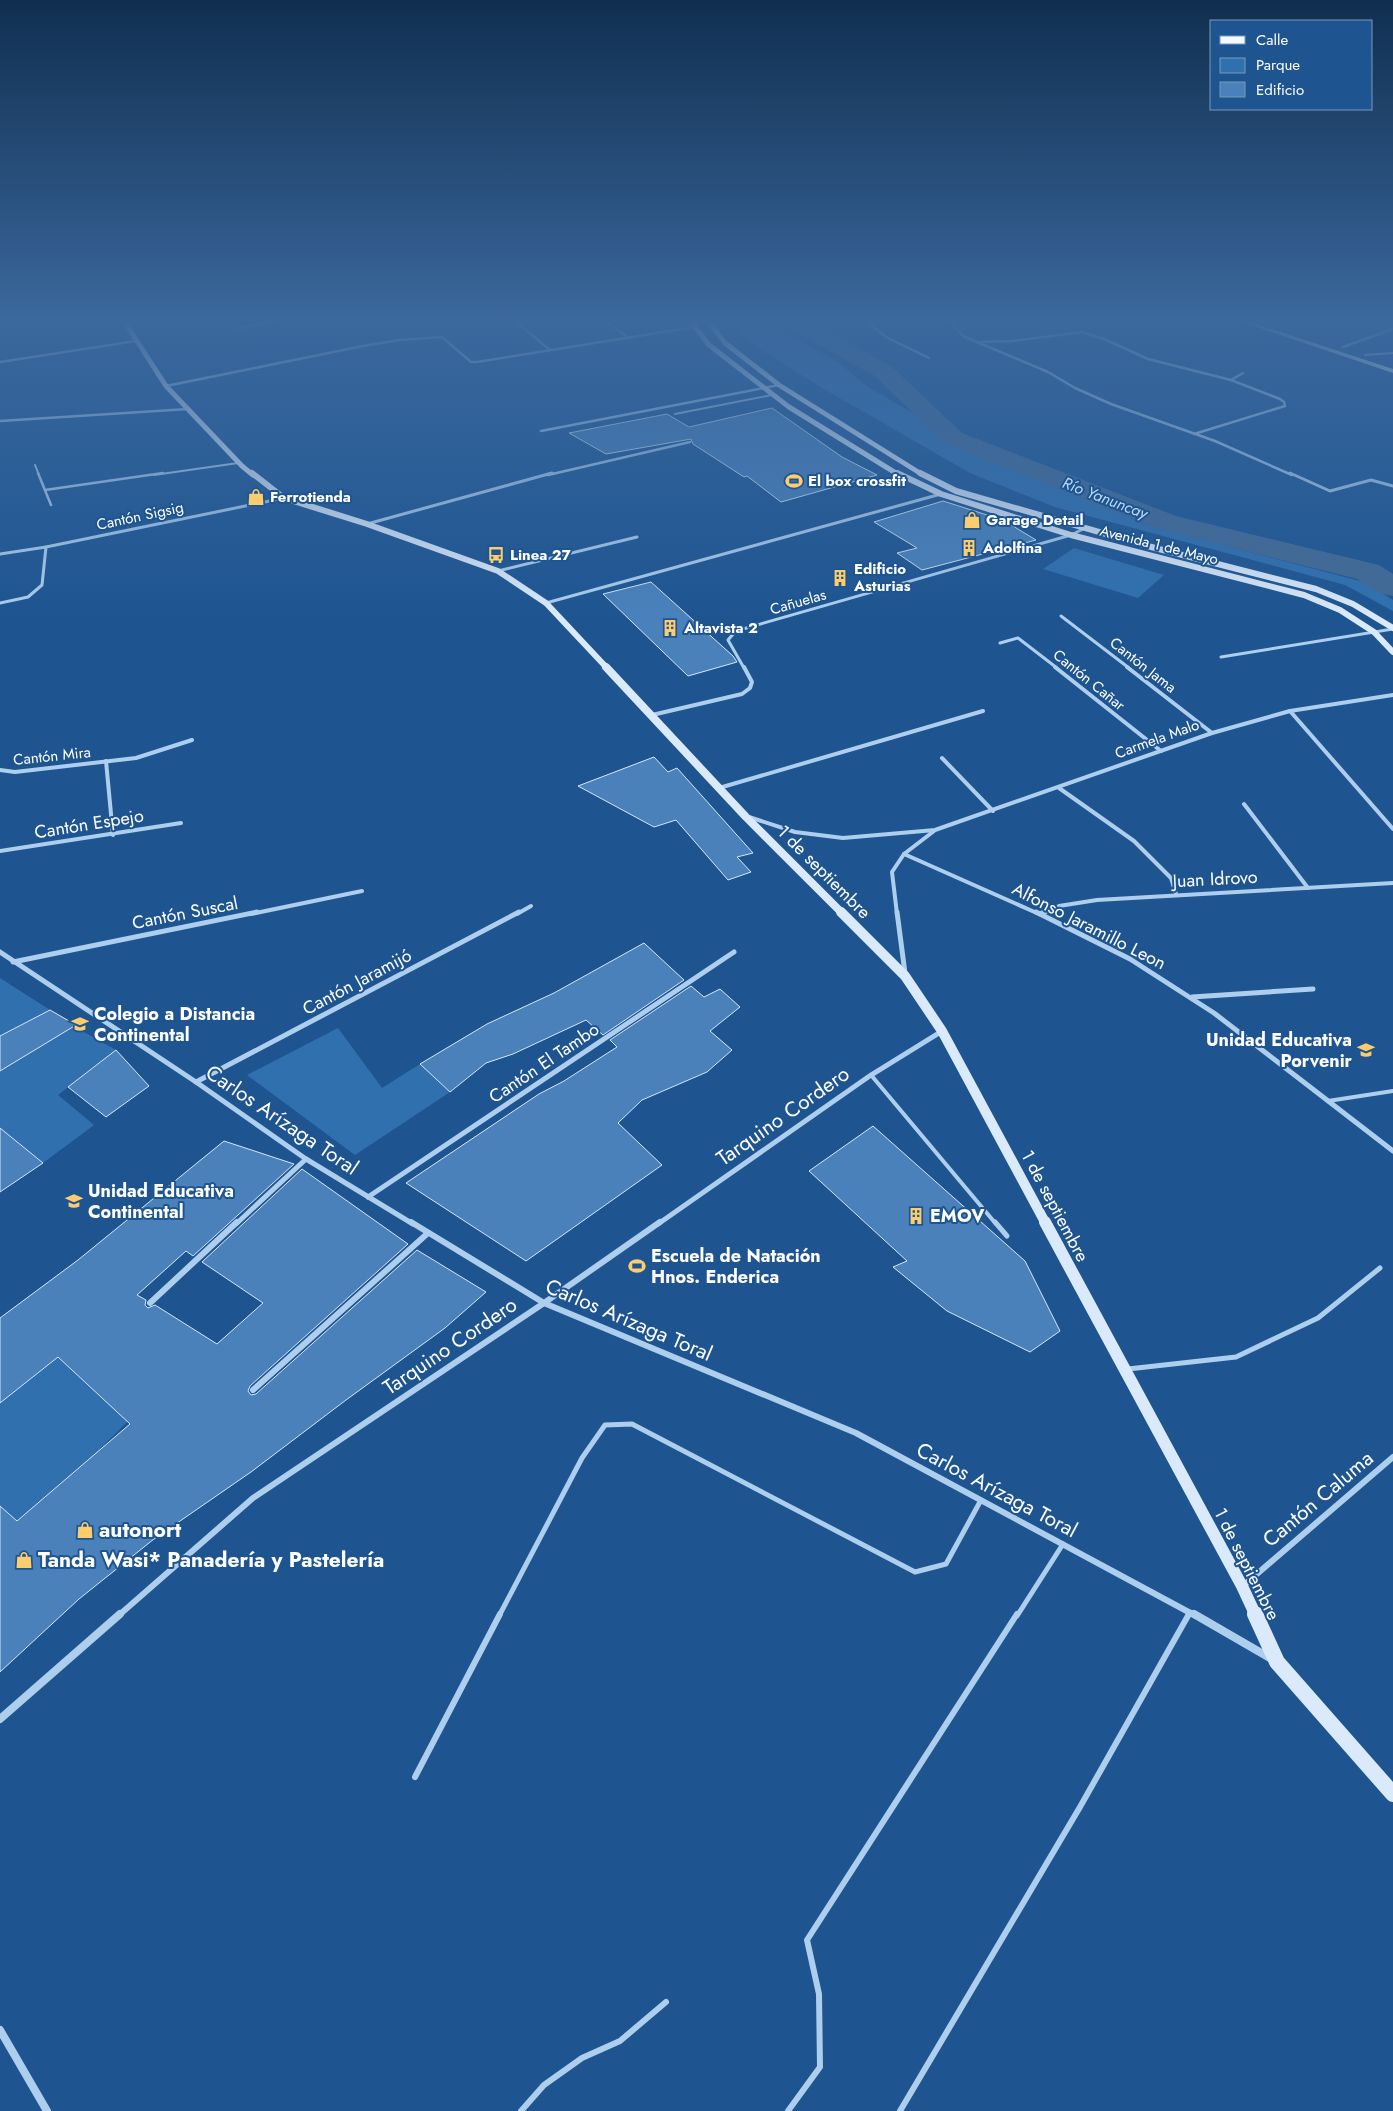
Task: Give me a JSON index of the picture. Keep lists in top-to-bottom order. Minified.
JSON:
{"streets":{"main road":["Avenida 1 de Mayo","1 de septiembre"],"street":["Cantón Sigsig","Cañuelas","Cantón Jama","Cantón Cañar","Carmela Malo","Cantón Mira","Cantón Espejo","Juan Idrovo","Cantón Suscal","Alfonso Jaramillo Leon","Cantón Jaramijó","Cantón El Tambo","Tarquino Cordero","Carlos Arízaga Toral","Cantón Caluma"]},"crossings":[["Cantón Sigsig","1 de septiembre"],["Avenida 1 de Mayo","Cañuelas"],["Cañuelas","1 de septiembre"],["Cantón Jama","Carmela Malo"],["Cantón Cañar","Carmela Malo"],["Carmela Malo","1 de septiembre"],["Carmela Malo","Alfonso Jaramillo Leon"],["Cantón Mira","Cantón Espejo"],["1 de septiembre","Tarquino Cordero"],["1 de septiembre","Carlos Arízaga Toral"],["1 de septiembre","Cantón Caluma"],["Juan Idrovo","Alfonso Jaramillo Leon"],["Cantón Suscal","Carlos Arízaga Toral"],["Cantón Jaramijó","Carlos Arízaga Toral"],["Cantón El Tambo","Carlos Arízaga Toral"],["Tarquino Cordero","Carlos Arízaga Toral"]],"water":["Río Yanuncay"],"places":{"sports":["El box crossfit","Escuela de Natación Hnos. Enderica"],"shop":["Ferrotienda","Garage Detail","autonort","Tanda Wasi* Panadería y Pastelería"],"building":["Adolfina","Edificio Asturias","Altavista 2","EMOV"],"bus stop":["Linea 27"],"school or university":["Colegio a Distancia Continental","Unidad Educativa Porvenir","Unidad Educativa Continental"]},"legend":["Calle","Parque","Edificio"]}
